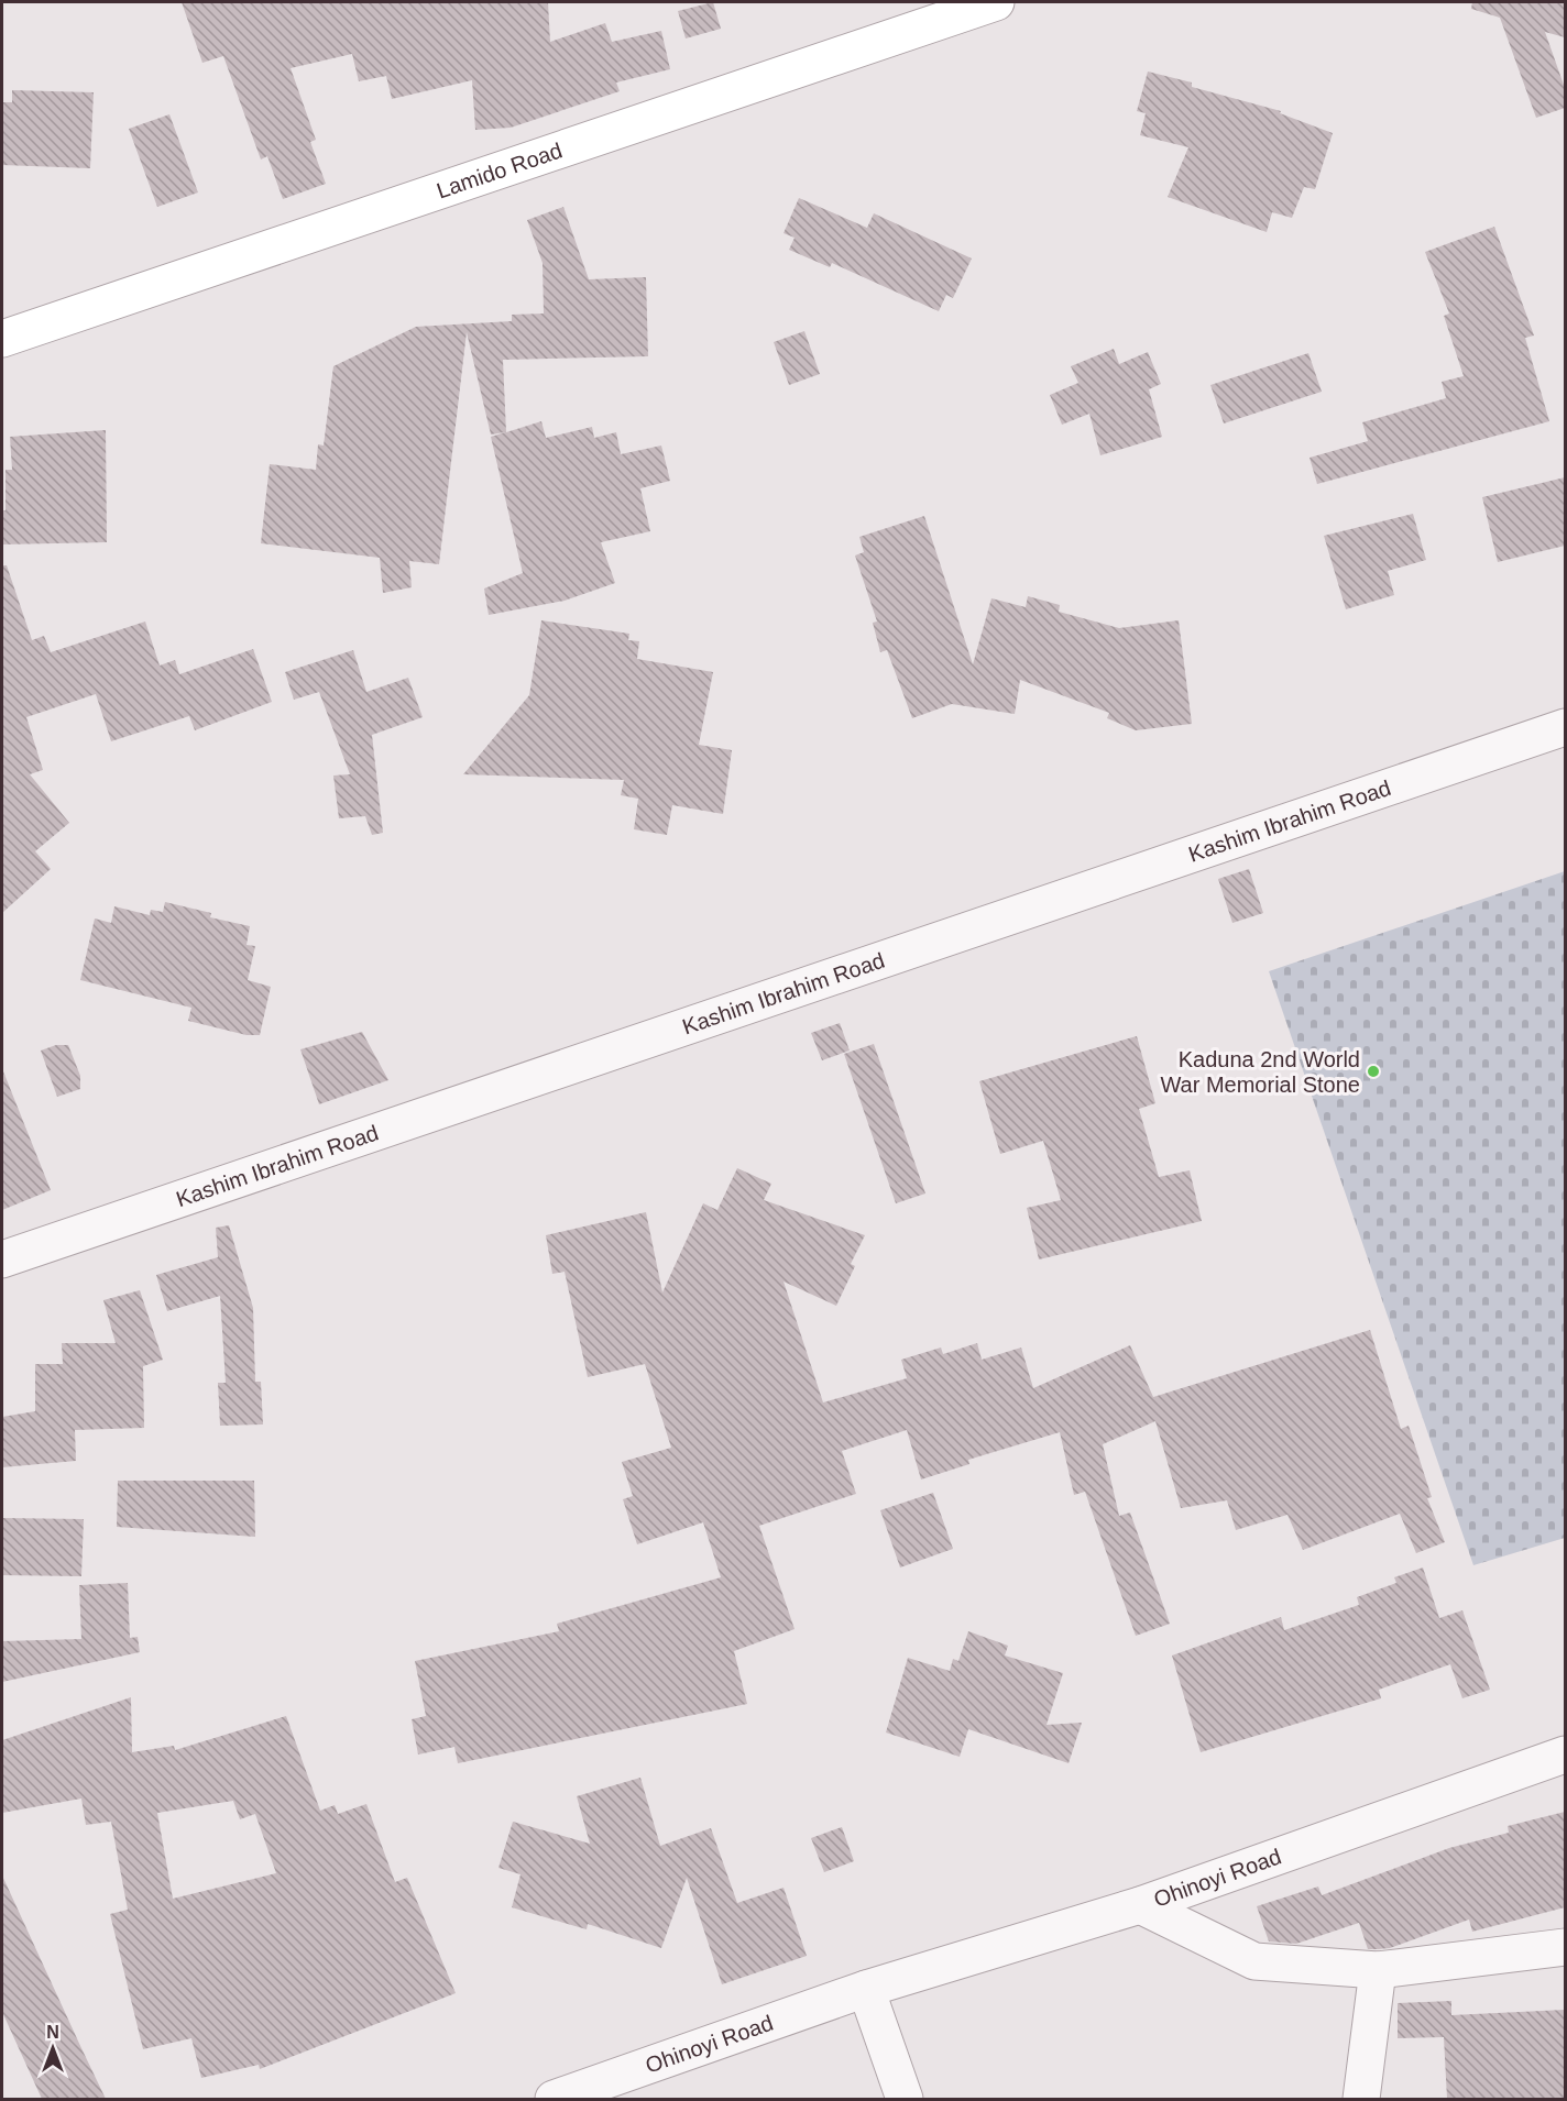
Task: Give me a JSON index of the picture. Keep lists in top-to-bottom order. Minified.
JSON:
{"streets":{"street":["Lamido Road","Kashim Ibrahim Road","Ohinoyi Road"]},"places":["Kaduna 2nd World War Memorial Stone"],"north":"top"}
